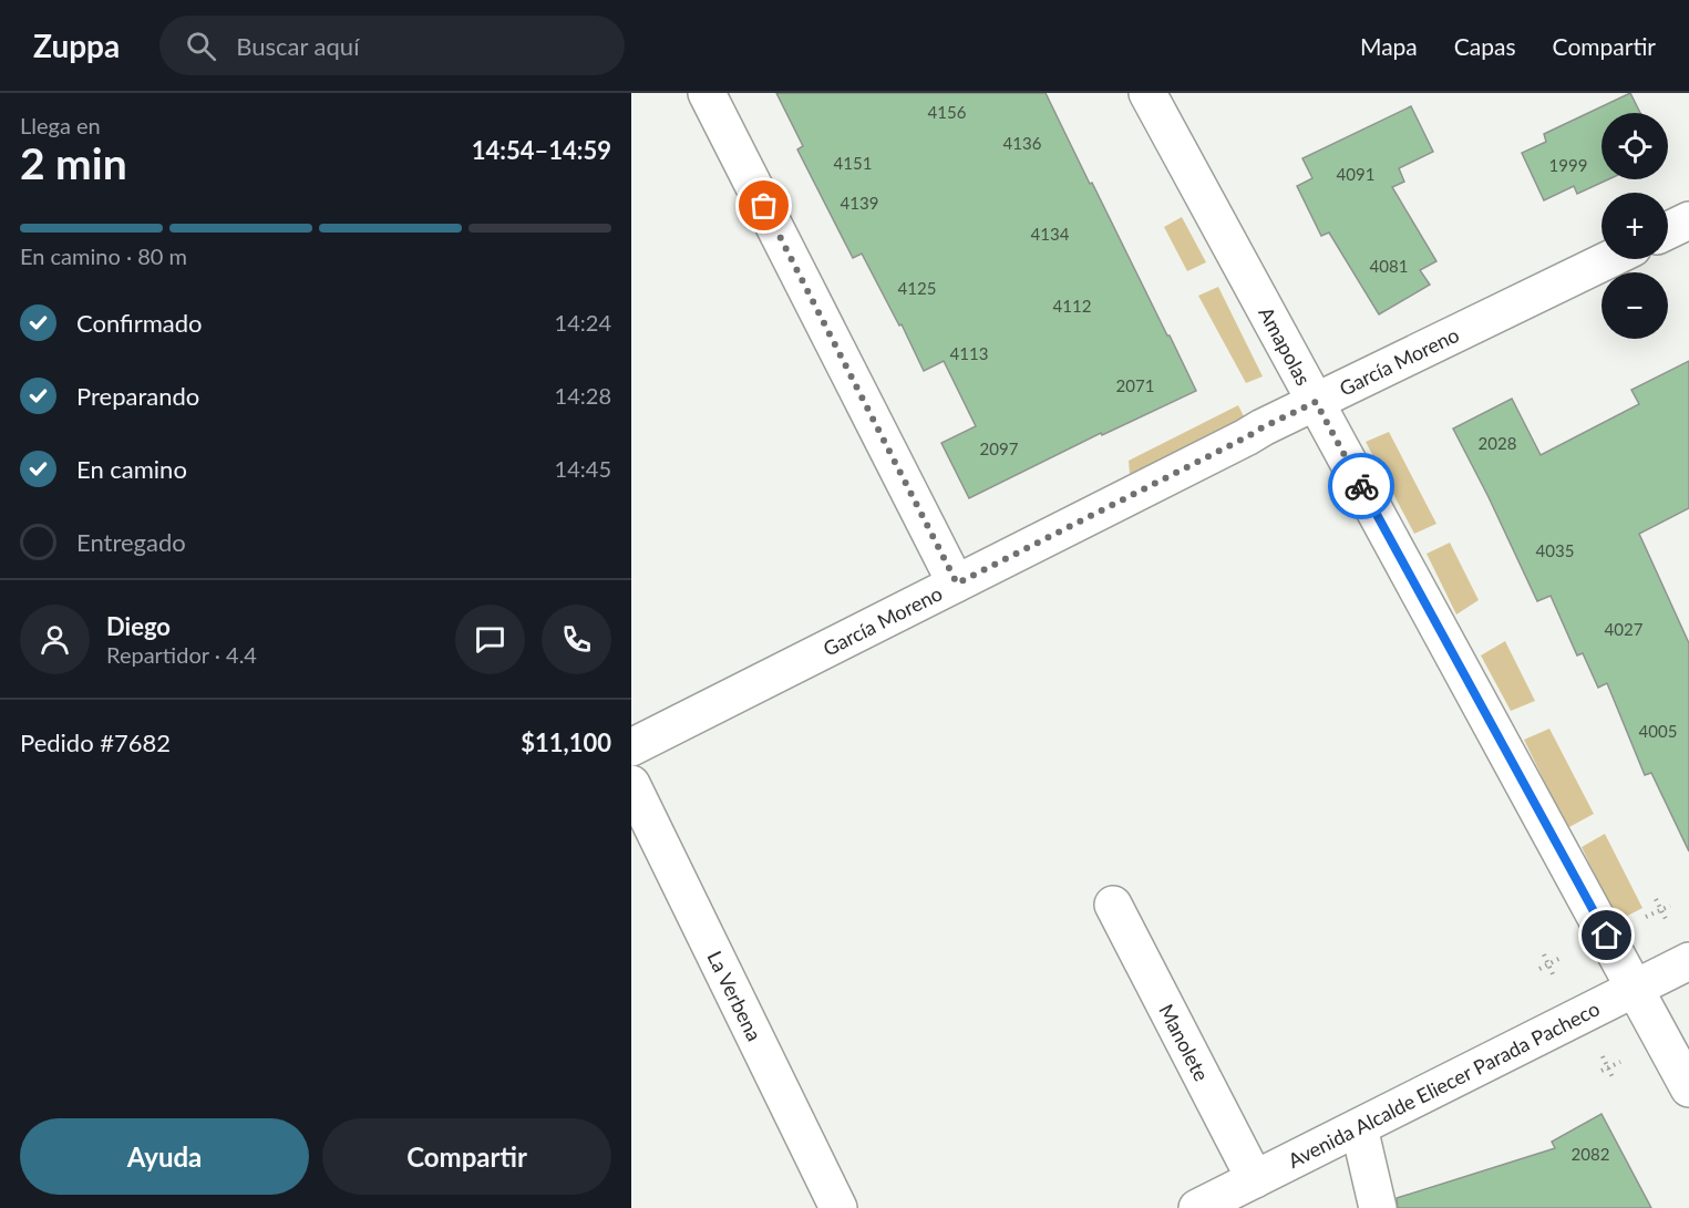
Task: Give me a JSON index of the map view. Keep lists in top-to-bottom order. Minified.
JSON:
{"streets":{"street":["Amapolas","García Moreno","La Verbena","Manolete","Avenida Alcalde Eliecer Parada Pacheco"]},"crossings":[["Amapolas","García Moreno"],["Amapolas","Avenida Alcalde Eliecer Parada Pacheco"],["Manolete","Avenida Alcalde Eliecer Parada Pacheco"]],"house_numbers":["4156","4136","4151","1999","4091","4139","4134","4081","4125","4112","4113","2071","2028","2097","4035","4027","4005","2082"],"page":{"header":"Zuppa","search":"Buscar aquí","nav":["Mapa","Capas","Compartir"],"heading":["2 min","Llega en","14:54–14:59"],"panel":["Diego","Repartidor · 4.4","Pedido #7682","$11,100"],"map_buttons":["+","−"],"bar":"En camino · 80 m","list":[["Confirmado","14:24"],["Preparando","14:28"],["En camino","14:45"],"Entregado"],"buttons":["Ayuda","Compartir"]}}
